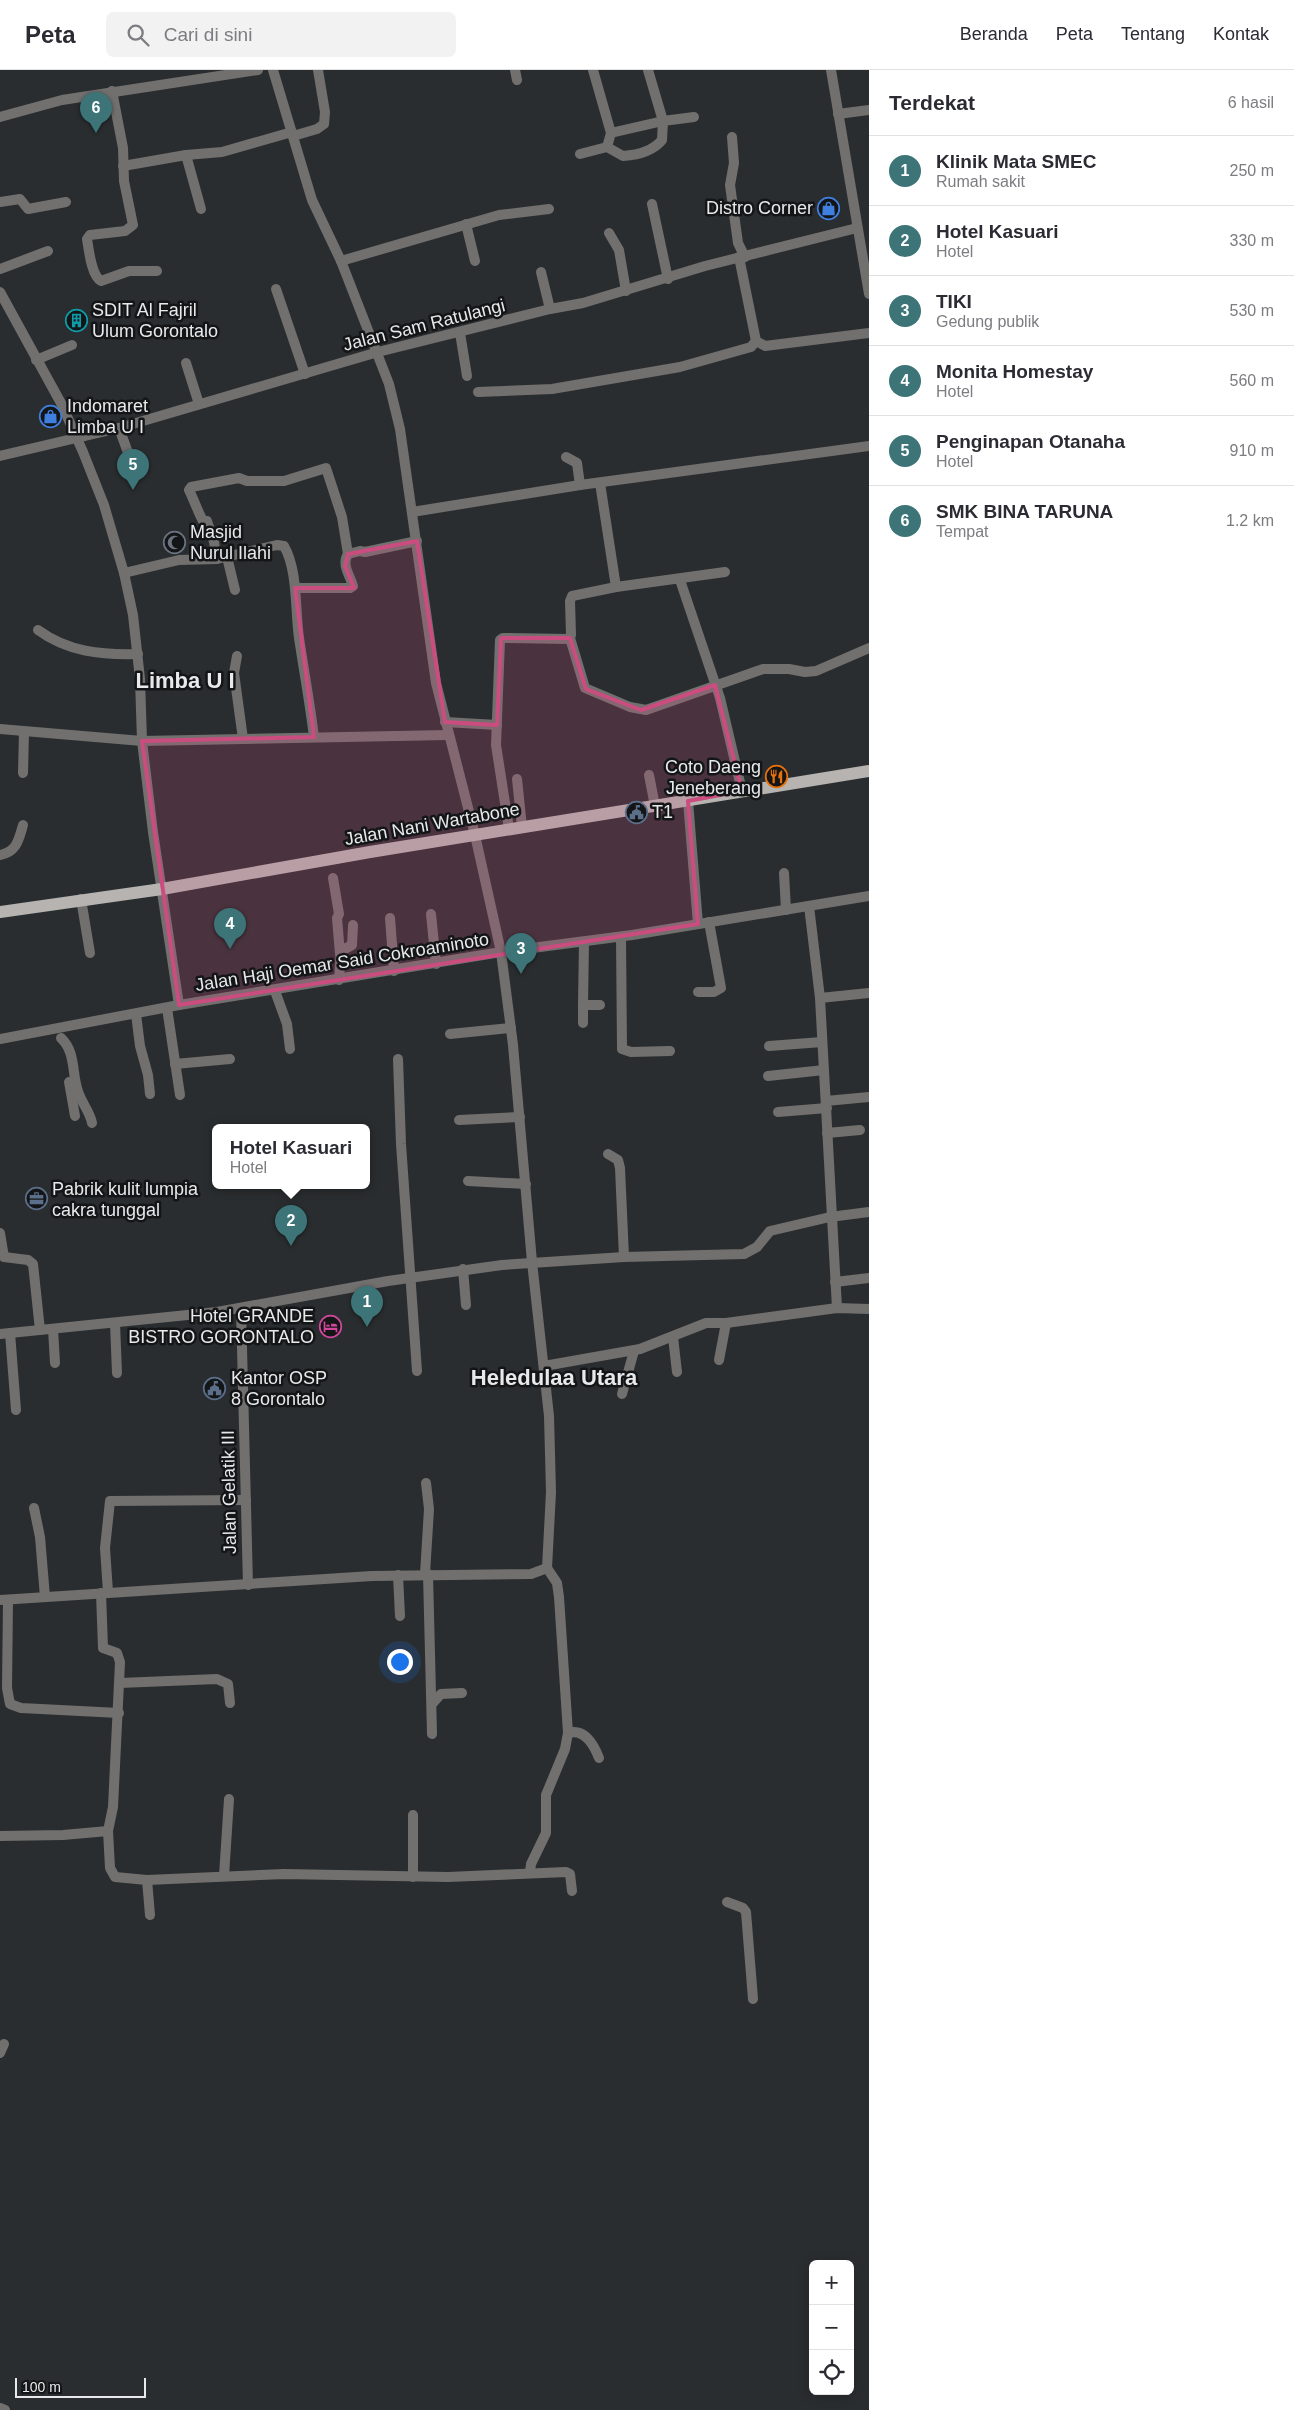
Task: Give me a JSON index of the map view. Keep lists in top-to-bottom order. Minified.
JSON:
{"streets":{"main road":["Jalan Nani Wartabone"],"street":["Jalan Sam Ratulangi","Jalan Haji Oemar Said Cokroaminoto","Jalan Gelatik III"]},"districts":["Limba U I","Heledulaa Utara"],"places":{"shop":["Distro Corner","Indomaret Limba U I"],"building":["SDIT Al Fajril Ulum Gorontalo"],"mosque":["Masjid Nurul Ilahi"],"restaurant":["Coto Daeng Jeneberang"],"public building":["T1","Kantor OSP 8 Gorontalo"],"office":["Pabrik kulit lumpia cakra tunggal"],"hotel":["Hotel GRANDE BISTRO GORONTALO"]},"scale_bar":"100 m","page":{"header":"Peta","search":"Cari di sini","nav":["Beranda","Peta","Tentang","Kontak"],"heading":["Terdekat","6 hasil"],"pins":["6","5","4","3","2","1"],"list":[{"mark":"1","name":"Klinik Mata SMEC","note":"Rumah sakit","value":"250 m"},{"mark":"2","name":"Hotel Kasuari","note":"Hotel","value":"330 m"},{"mark":"3","name":"TIKI","note":"Gedung publik","value":"530 m"},{"mark":"4","name":"Monita Homestay","note":"Hotel","value":"560 m"},{"mark":"5","name":"Penginapan Otanaha","note":"Hotel","value":"910 m"},{"mark":"6","name":"SMK BINA TARUNA","note":"Tempat","value":"1.2 km"}],"popup":["Hotel Kasuari","Hotel"],"map_buttons":["+","−"],"scale":"100 m"}}
